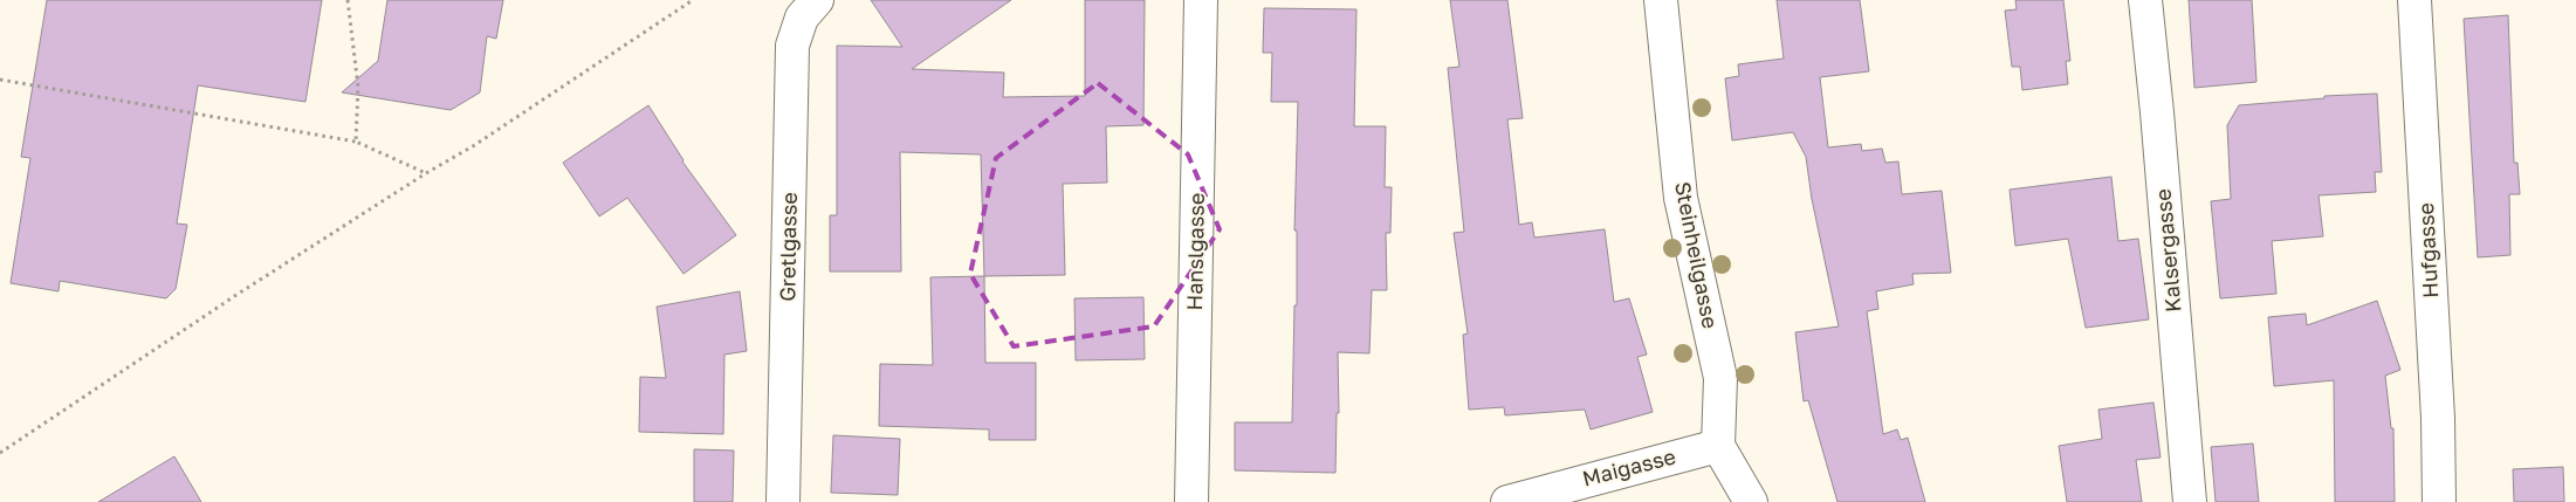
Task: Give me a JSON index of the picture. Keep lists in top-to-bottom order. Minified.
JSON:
{"streets":{"street":["Gretlgasse","Kalsergasse","Hufgasse","Hanslgasse","Steinheilgasse","Maigasse"]},"crossings":[["Steinheilgasse","Maigasse"]]}
